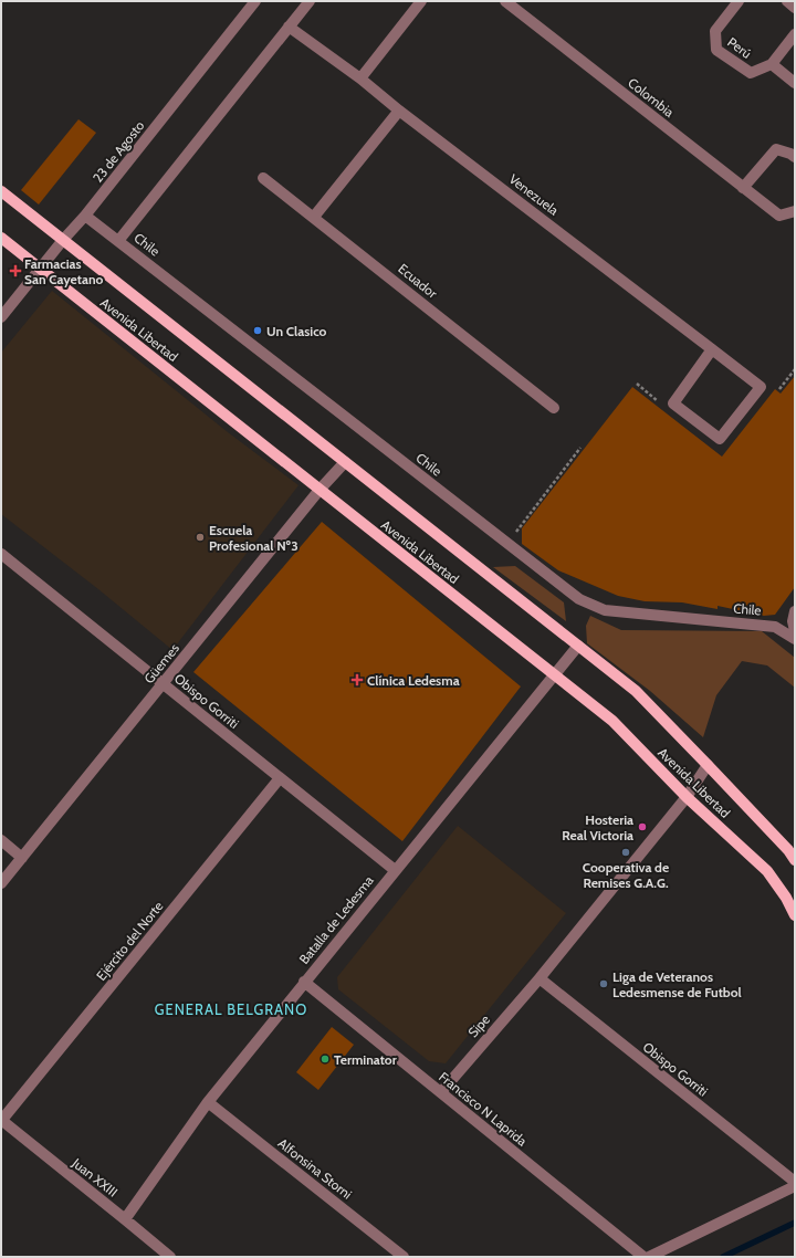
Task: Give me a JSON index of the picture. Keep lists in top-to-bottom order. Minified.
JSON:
{"streets":{"main road":["Avenida Libertad"],"street":["Perú","Colombia","23 de Agosto","Venezuela","Chile","Ecuador","Güemes","Obispo Gorriti","Batalla de Ledesma","Ejército del Norte","Sipe","Francisco N Laprida","Alfonsina Storni","Juan XXIII"]},"crossings":[["23 de Agosto","Chile"],["23 de Agosto","Avenida Libertad"],["Avenida Libertad","Güemes"],["Avenida Libertad","Batalla de Ledesma"],["Avenida Libertad","Sipe"],["Güemes","Obispo Gorriti"],["Obispo Gorriti","Batalla de Ledesma"],["Obispo Gorriti","Ejército del Norte"],["Obispo Gorriti","Sipe"],["Batalla de Ledesma","Francisco N Laprida"],["Batalla de Ledesma","Alfonsina Storni"],["Batalla de Ledesma","Juan XXIII"],["Ejército del Norte","Juan XXIII"],["Sipe","Francisco N Laprida"]],"districts":["GENERAL BELGRANO"],"places":{"health":["Farmacias San Cayetano","Clínica Ledesma"],"other":["Un Clasico","Escuela Profesional Nº3","Hosteria Real Victoria","Cooperativa de Remises G.A.G.","Liga de Veteranos Ledesmense de Futbol","Terminator"]}}
